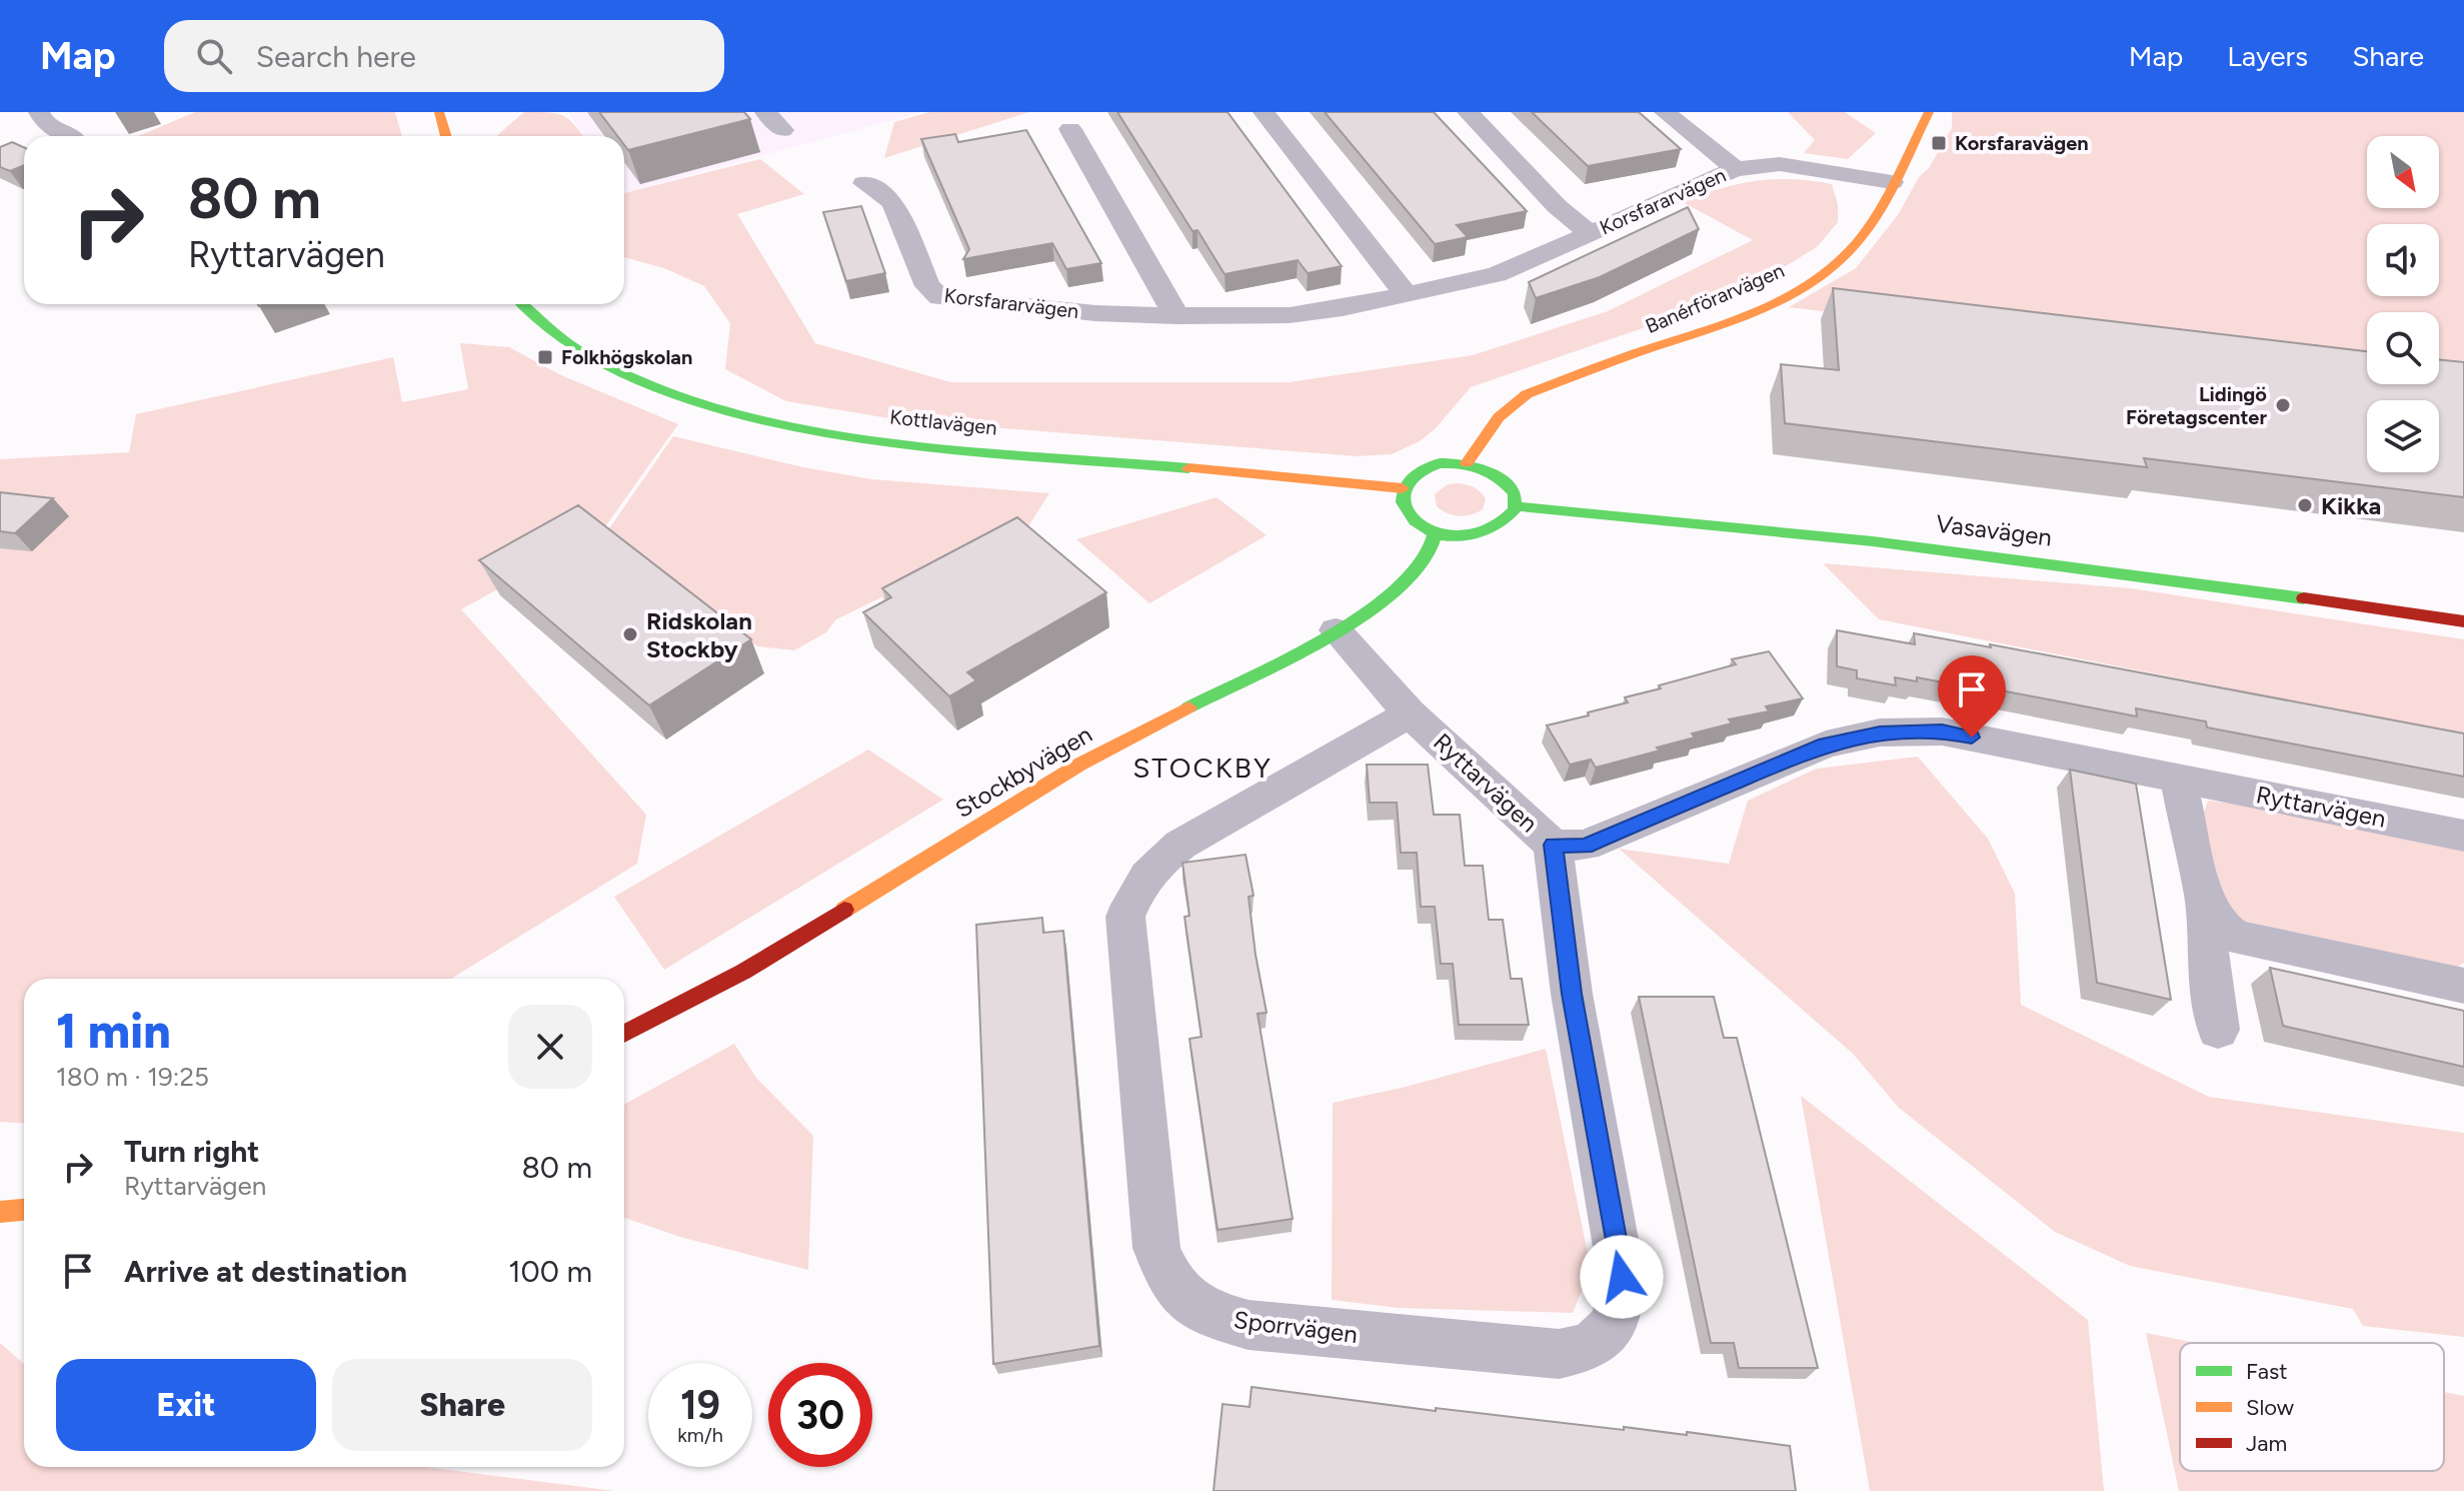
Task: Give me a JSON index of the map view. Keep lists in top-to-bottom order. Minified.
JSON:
{"streets":{"street":["Korsfararvägen","Banérförarvägen","Kottlavägen","Vasavägen","Stockbyvägen","Ryttarvägen","Sporrvägen"]},"crossings":[["Korsfararvägen","Banérförarvägen"],["Banérförarvägen","Kottlavägen"],["Banérförarvägen","Vasavägen"],["Banérförarvägen","Stockbyvägen"],["Kottlavägen","Vasavägen"],["Kottlavägen","Stockbyvägen"],["Vasavägen","Stockbyvägen"],["Stockbyvägen","Ryttarvägen"],["Ryttarvägen","Sporrvägen"]],"districts":["STOCKBY"],"places":{"transit":["Korsfaravägen","Folkhögskolan"],"other":["Lidingö Företagscenter","Kikka","Ridskolan Stockby"]},"legend":["Fast","Slow","Jam"],"north":"bottom right","page":{"header":"Map","search":"Search here","nav":["Map","Layers","Share"],"turn":["80 m","Ryttarvägen"],"heading":["1 min","180 m · 19:25"],"list":[{"name":"Turn right","note":"Ryttarvägen","value":"80 m"},{"name":"Arrive at destination","value":"100 m"}],"buttons":["Exit","Share"],"speed":"19 km/h","limit":"30"}}
